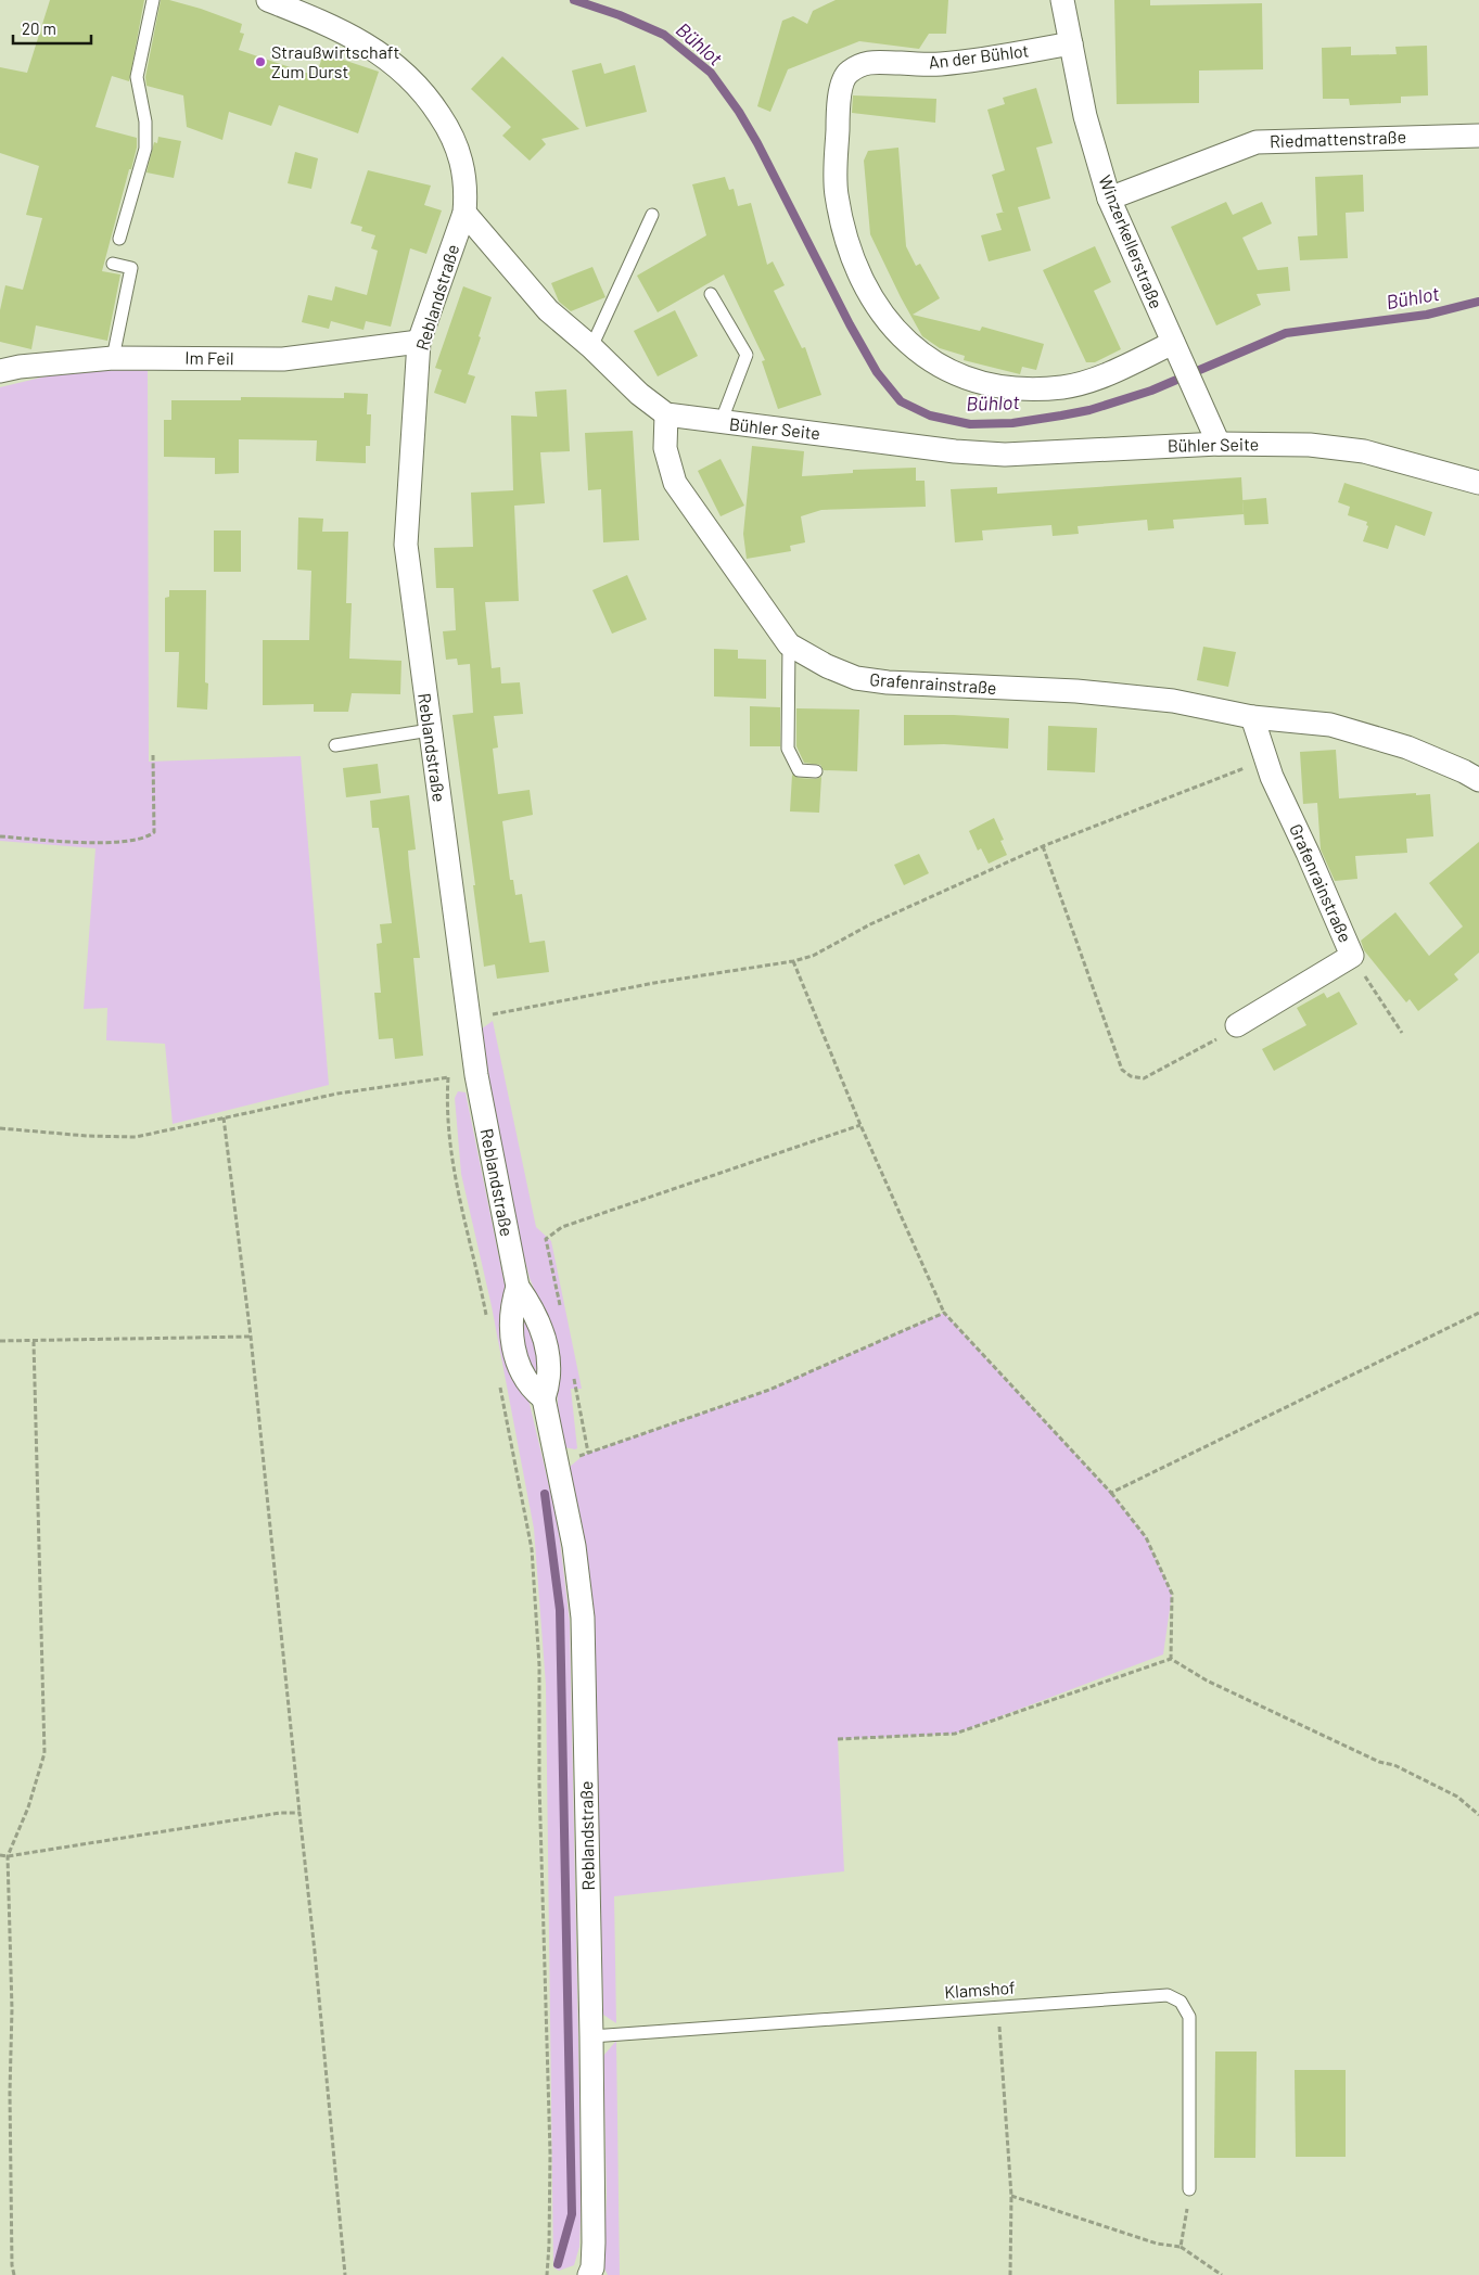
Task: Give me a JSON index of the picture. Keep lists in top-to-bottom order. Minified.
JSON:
{"streets":{"street":["An der Bühlot","Riedmattenstraße","Winzerkellerstraße","Reblandstraße","Im Feil","Bühler Seite","Grafenrainstraße"],"lane":["Klamshof"]},"crossings":[["An der Bühlot","Winzerkellerstraße"],["Riedmattenstraße","Winzerkellerstraße"],["Winzerkellerstraße","Bühler Seite"],["Reblandstraße","Im Feil"],["Reblandstraße","Bühler Seite"],["Reblandstraße","Klamshof"],["Bühler Seite","Grafenrainstraße"]],"water":["Bühlot"],"places":["Straußwirtschaft Zum Durst"],"scale_bar":"20 m"}
